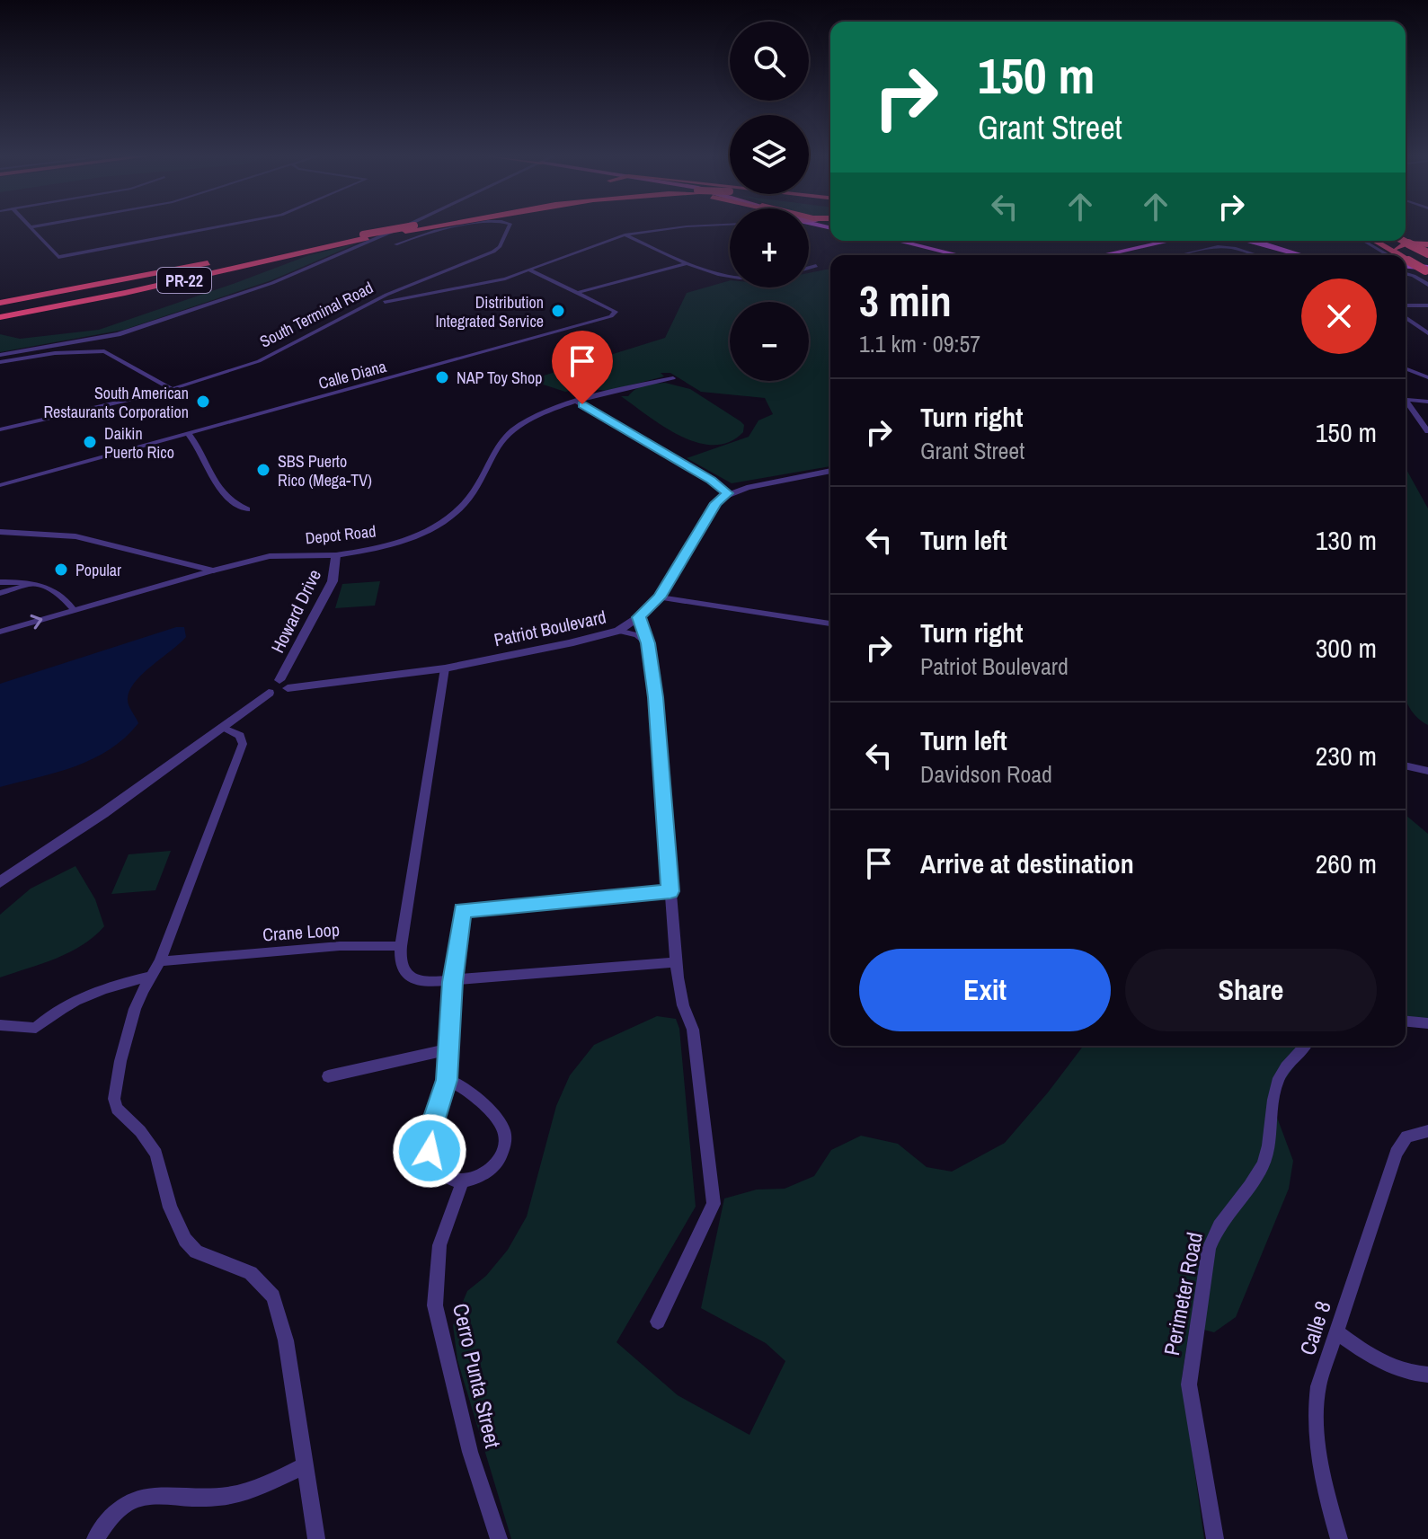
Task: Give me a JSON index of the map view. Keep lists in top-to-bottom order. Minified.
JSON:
{"streets":{"highway":["PR-22"],"street":["South Terminal Road","Calle Diana","Depot Road","Howard Drive","Patriot Boulevard","Crane Loop","Perimeter Road","Calle 8","Cerro Punta Street"]},"crossings":[["Depot Road","Howard Drive"],["Howard Drive","Patriot Boulevard"]],"places":["Distribution Integrated Service","NAP Toy Shop","South American Restaurants Corporation","Daikin Puerto Rico","SBS Puerto Rico (Mega-TV)","Popular"],"page":{"map_buttons":["+","−"],"turn":["150 m","Grant Street"],"heading":["3 min","1.1 km · 09:57"],"list":[{"name":"Turn right","note":"Grant Street","value":"150 m"},{"name":"Turn left","value":"130 m"},{"name":"Turn right","note":"Patriot Boulevard","value":"300 m"},{"name":"Turn left","note":"Davidson Road","value":"230 m"},{"name":"Arrive at destination","value":"260 m"}],"buttons":["Exit","Share"]}}
